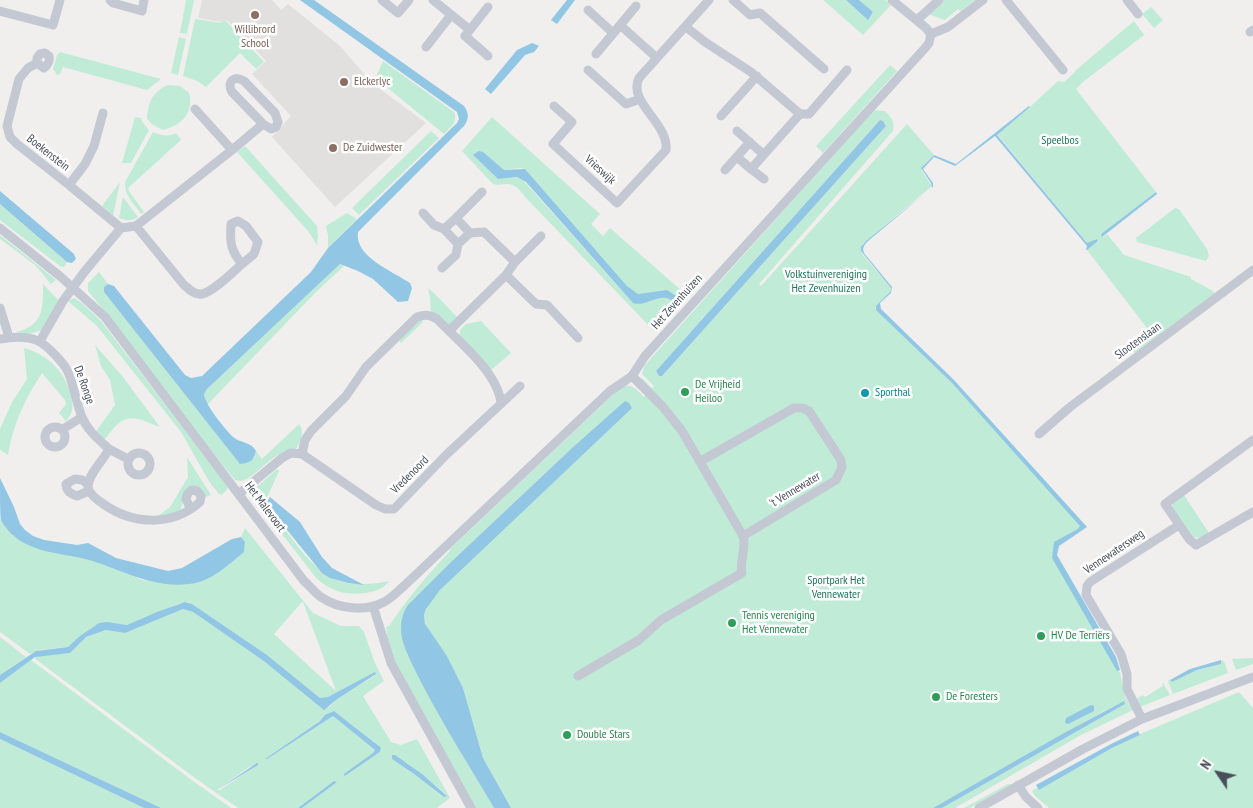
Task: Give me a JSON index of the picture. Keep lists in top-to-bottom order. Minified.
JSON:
{"streets":{"street":["Boekenstein","Vrieswijk","Het Zevenhuizen","Slootenslaan","De Ronge","Vredenoord","'t Vennewater","Het Malevoort","Vennewatersweg"]},"crossings":[["Het Zevenhuizen","Het Malevoort"]],"parks":["Speelbos","Volkstuinvereniging Het Zevenhuizen","Sportpark Het Vennewater"],"places":["Willibrord School","Elckerlyc","De Zuidwester","De Vrijheid Heiloo","Sporthal","Tennis vereniging Het Vennewater","HV De Terriërs","De Foresters","Double Stars"],"north":"top left"}
